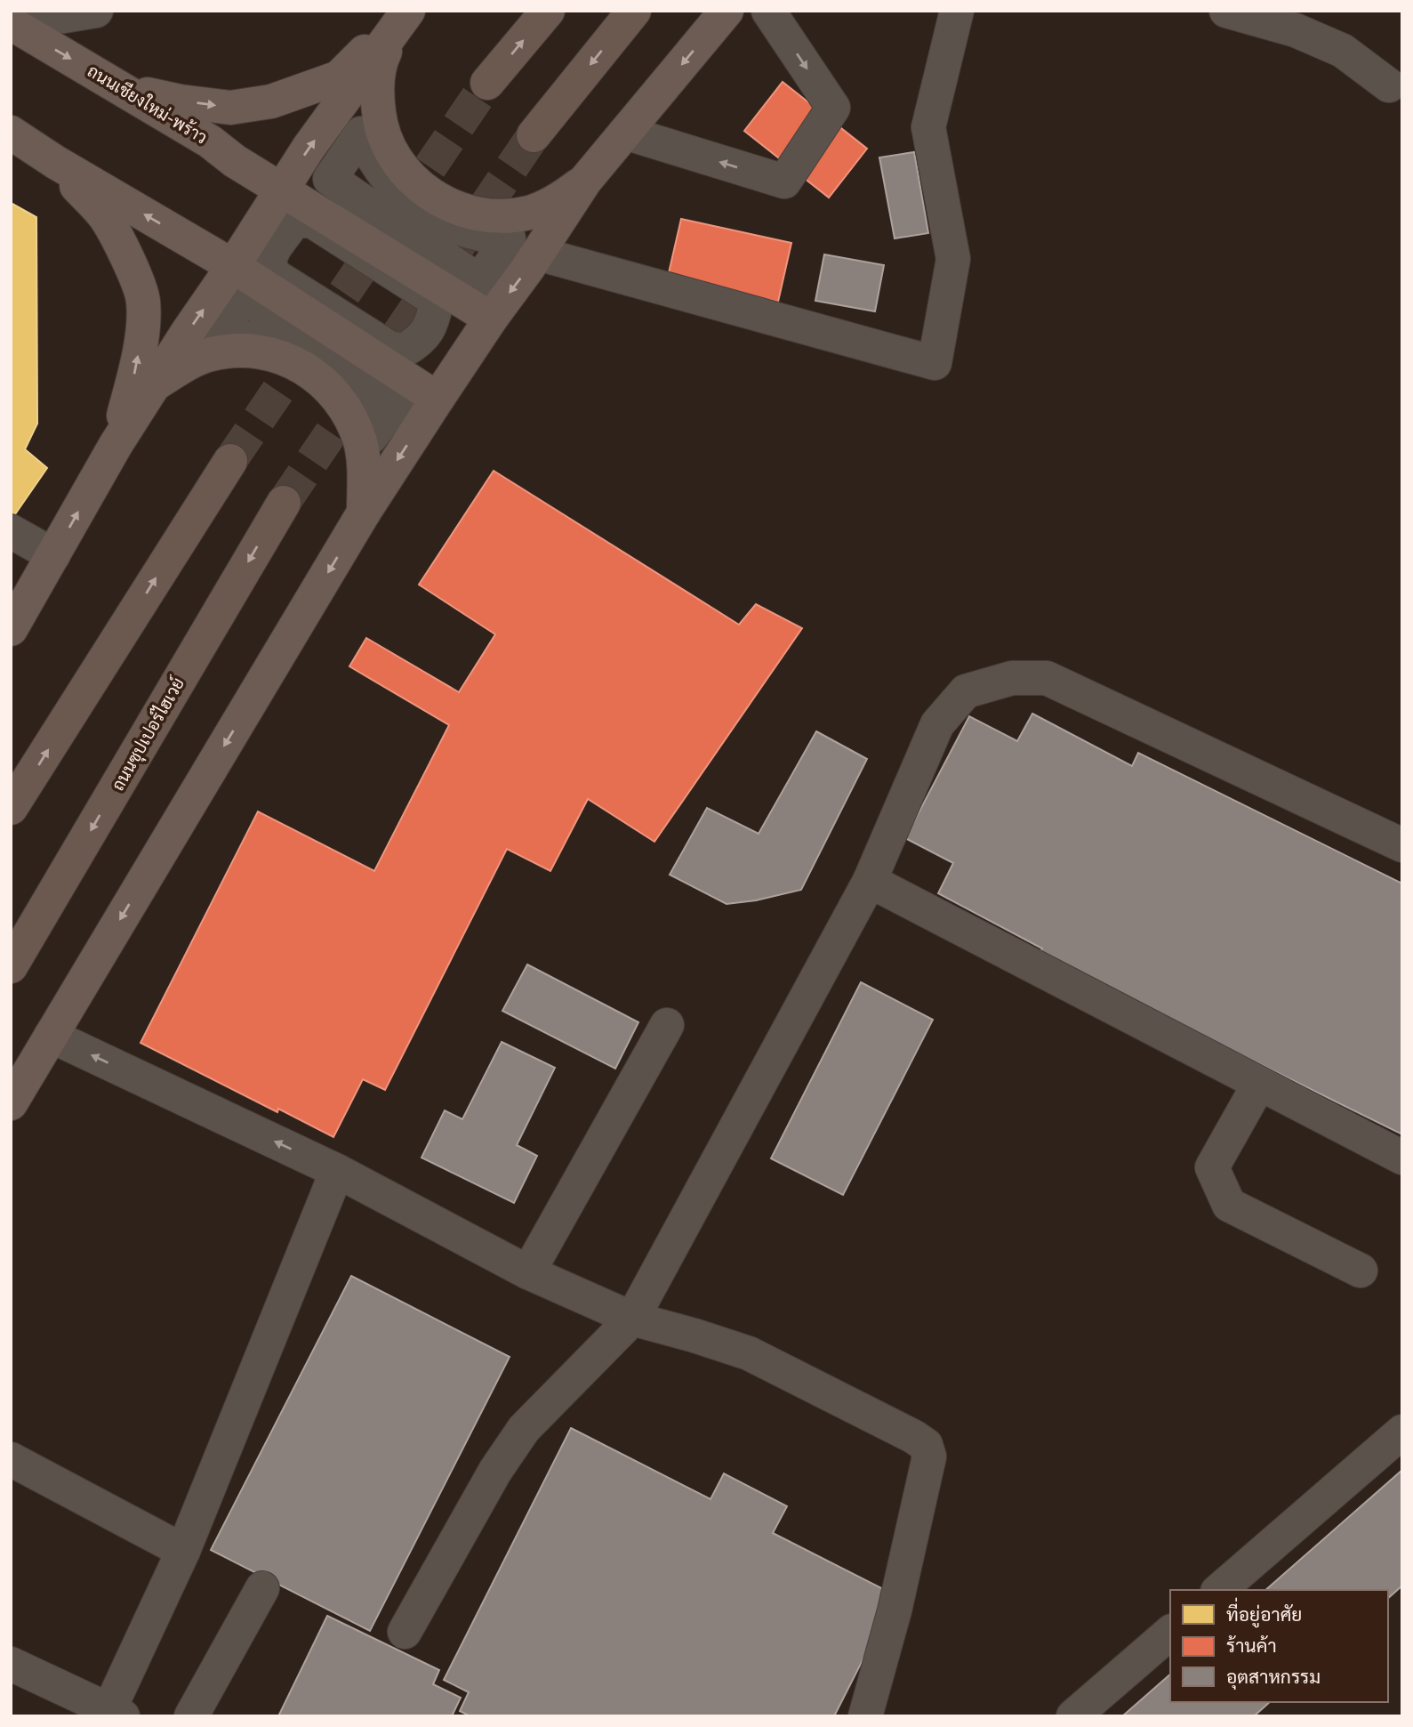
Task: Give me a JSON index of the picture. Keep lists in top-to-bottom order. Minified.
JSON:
{"streets":{"highway":["ถนนซุปเปอร์ไฮเวย์"],"main road":["ถนนเชียงใหม่-พร้าว"]},"legend":["ที่อยู่อาศัย","ร้านค้า","อุตสาหกรรม"]}
